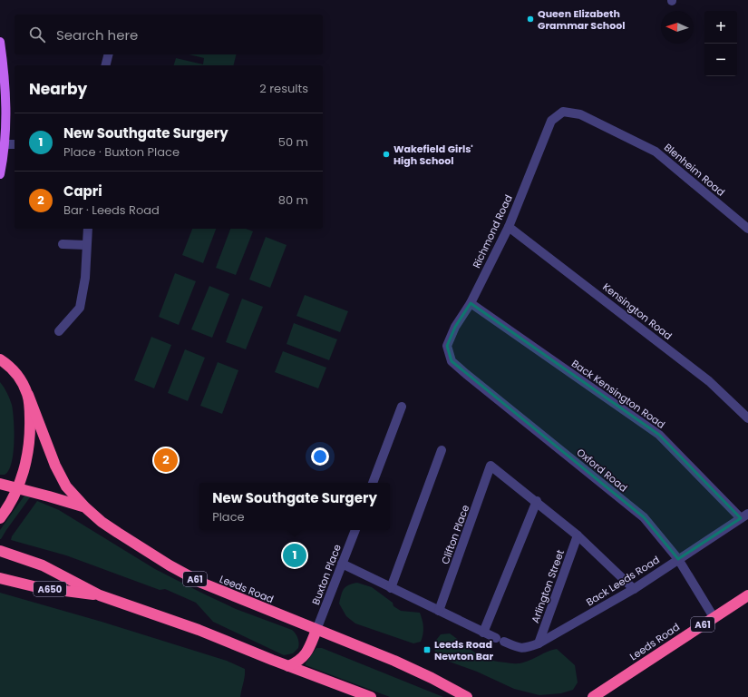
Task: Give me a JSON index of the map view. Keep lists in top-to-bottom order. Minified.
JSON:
{"streets":{"highway":["A61","A650","Leeds Road"],"street":["Blenheim Road","Richmond Road","Kensington Road","Back Kensington Road","Oxford Road","Clifton Place","Buxton Place","Back Leeds Road","Arlington Street"]},"crossings":[["Blenheim Road","Richmond Road"],["Richmond Road","Kensington Road"],["Richmond Road","Back Kensington Road"],["Richmond Road","Oxford Road"],["Back Kensington Road","Back Leeds Road"],["Oxford Road","Back Leeds Road"],["Oxford Road","Leeds Road"],["Clifton Place","Back Leeds Road"],["Buxton Place","Back Leeds Road"],["Buxton Place","Leeds Road"],["A61","Leeds Road"],["Back Leeds Road","Arlington Street"]],"places":{"other":["Queen Elizabeth Grammar School","Wakefield Girls' High School"],"transit":["Leeds Road Newton Bar"]},"north":"left","page":{"map_buttons":["+","−"],"search":"Search here","heading":["Nearby","2 results"],"list":[{"mark":"1","name":"New Southgate Surgery","note":"Place · Buxton Place","value":"50 m"},{"mark":"2","name":"Capri","note":"Bar · Leeds Road","value":"80 m"}],"pins":["2","1"],"popup":["New Southgate Surgery","Place"]}}
